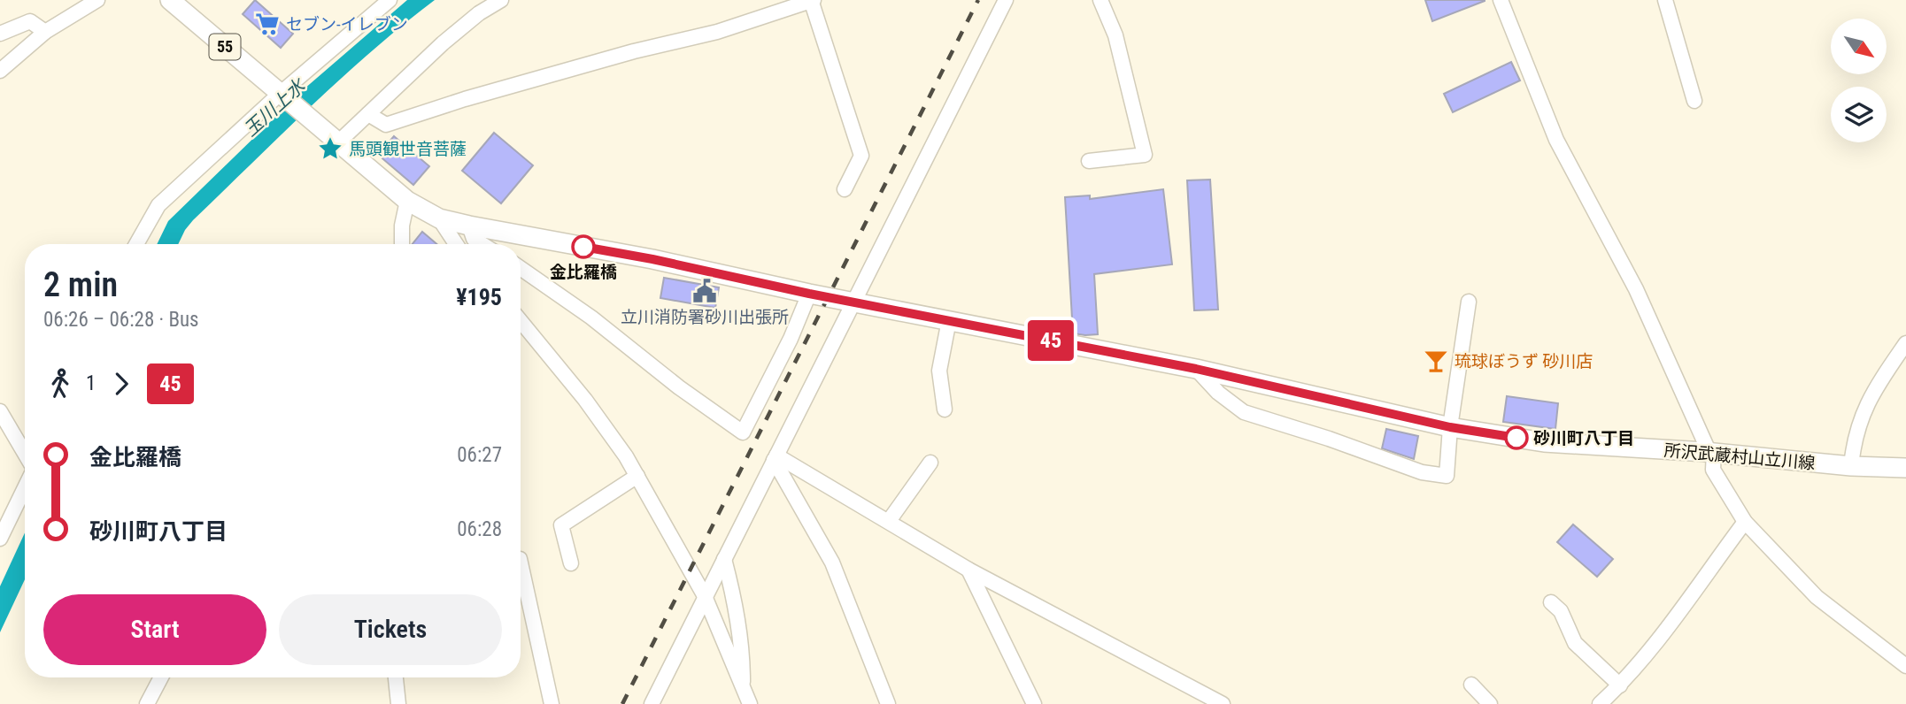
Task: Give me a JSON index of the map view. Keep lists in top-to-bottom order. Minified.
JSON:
{"streets":{"main road":["55","所沢武蔵村山立川線"]},"crossings":[["55","所沢武蔵村山立川線"]],"water":["玉川上水"],"places":{"supermarket":["セブン-イレブン"],"place":["馬頭観世音菩薩"],"other":["金比羅橋","砂川町八丁目"],"public building":["立川消防署砂川出張所"],"bar":["琉球ぼうず 砂川店"]},"lines":["bus line 45"],"north":"bottom right","page":{"on_map":"45","heading":["2 min","06:26 – 06:28 · Bus","¥195"],"legs":["1","45"],"list":[{"name":"金比羅橋","value":"06:27"},{"name":"砂川町八丁目","value":"06:28"}],"buttons":["Start","Tickets"]}}
